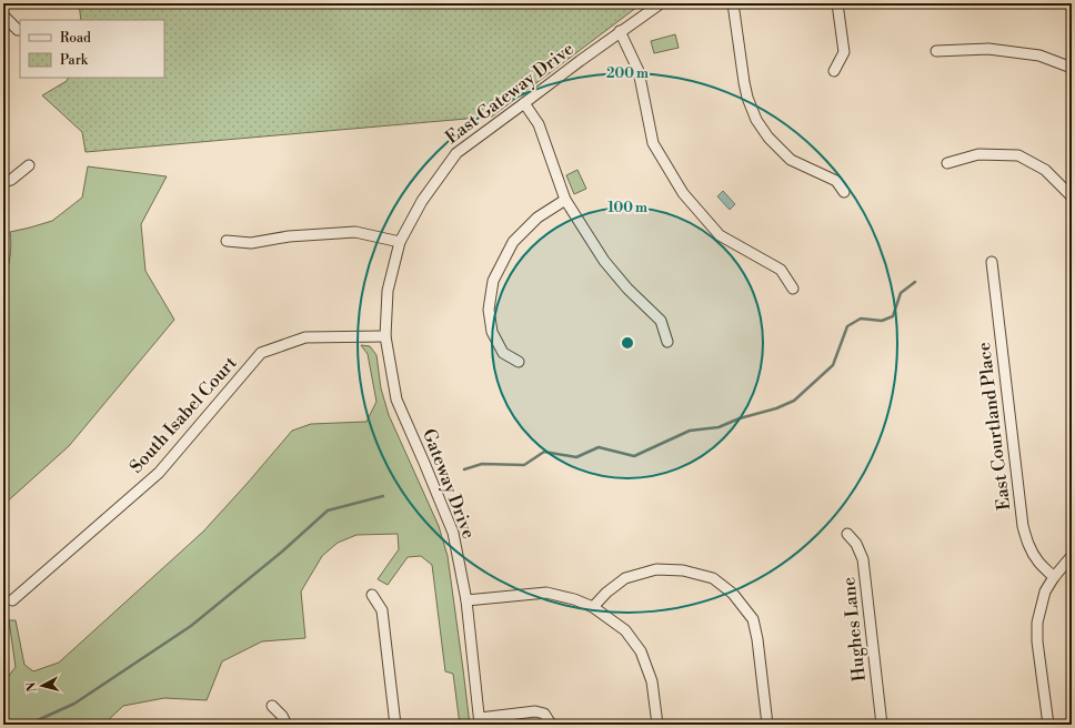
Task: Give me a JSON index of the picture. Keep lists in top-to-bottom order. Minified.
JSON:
{"streets":{"street":["East Gateway Drive","South Isabel Court","East Courtland Place","Gateway Drive","Hughes Lane"]},"crossings":[["East Gateway Drive","South Isabel Court"],["East Gateway Drive","Gateway Drive"],["South Isabel Court","Gateway Drive"]],"legend":["Road","Park"],"north":"left","rings":["200 m","100 m"]}
